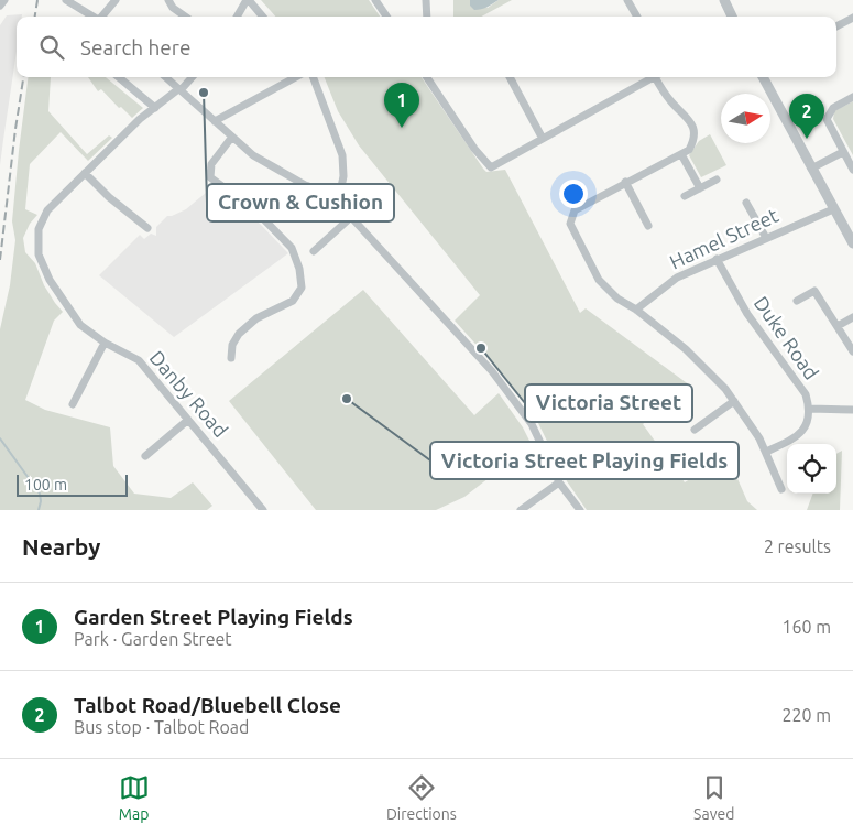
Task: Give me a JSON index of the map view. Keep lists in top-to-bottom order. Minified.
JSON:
{"streets":{"street":["Hamel Street","Duke Road","Danby Road"]},"crossings":[["Hamel Street","Duke Road"]],"places":["Crown & Cushion","Victoria Street","Victoria Street Playing Fields"],"scale_bar":"100 m","north":"right","page":{"search":"Search here","pins":["1","2"],"scale":"100 m","heading":["Nearby","2 results"],"list":[{"mark":"1","name":"Garden Street Playing Fields","note":"Park · Garden Street","value":"160 m"},{"mark":"2","name":"Talbot Road/Bluebell Close","note":"Bus stop · Talbot Road","value":"220 m"}],"nav":["Map","Directions","Saved"]}}
